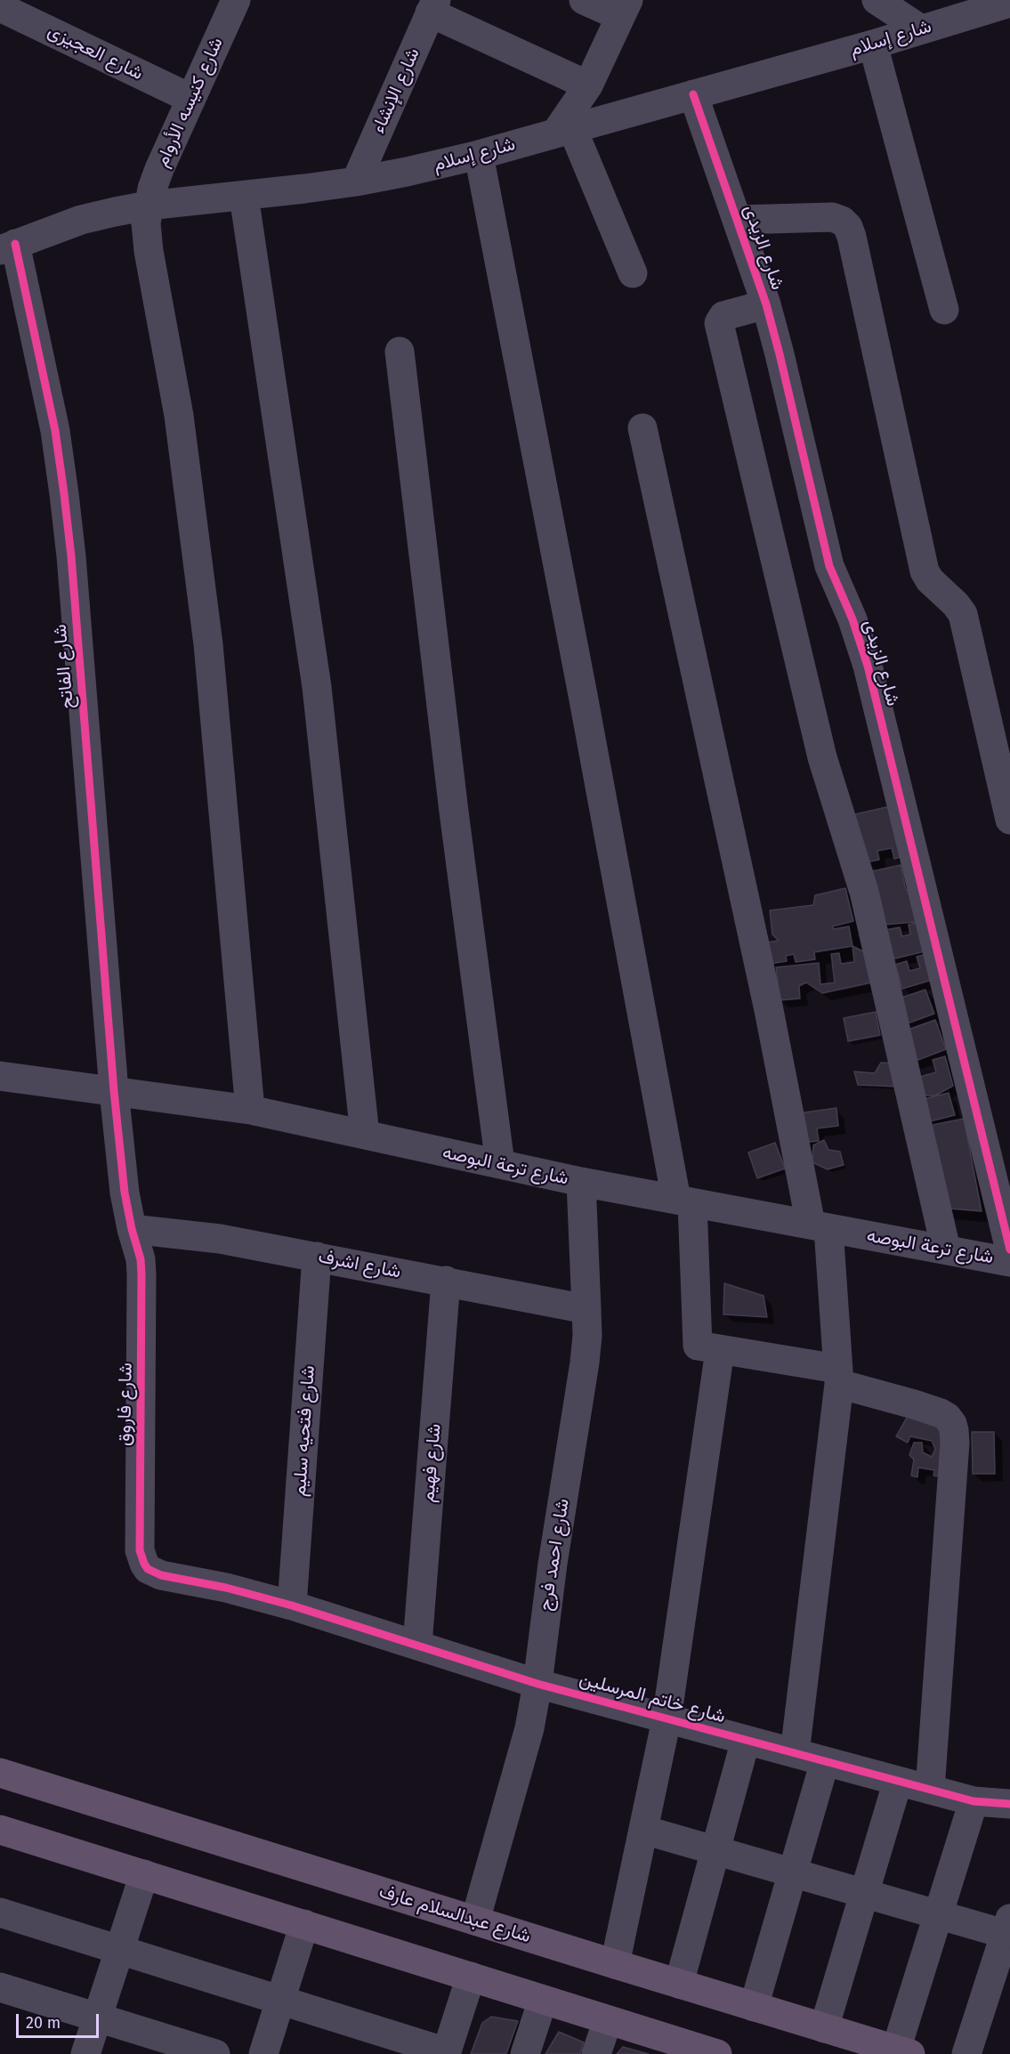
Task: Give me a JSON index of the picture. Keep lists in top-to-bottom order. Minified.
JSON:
{"streets":{"main road":["شارع عبدالسلام عارف"],"street":["شارع إسلام","شارع العجيزى","شارع الإنشاء","شارع كنيسه الأروام","شارع الزيدى","شارع الفاتح","شارع ترعة البوصه","شارع اشرف","شارع فاروق","شارع فتحيه سليم","شارع فهيم","شارع احمد فرج","شارع خاتم المرسلين"]},"crossings":[["شارع إسلام","شارع الإنشاء"],["شارع إسلام","شارع كنيسه الأروام"],["شارع إسلام","شارع الزيدى"],["شارع إسلام","شارع الفاتح"],["شارع العجيزى","شارع كنيسه الأروام"],["شارع كنيسه الأروام","شارع ترعة البوصه"],["شارع الفاتح","شارع ترعة البوصه"],["شارع الفاتح","شارع فاروق"],["شارع ترعة البوصه","شارع فاروق"],["شارع ترعة البوصه","شارع احمد فرج"],["شارع اشرف","شارع فاروق"],["شارع اشرف","شارع فتحيه سليم"],["شارع اشرف","شارع فهيم"],["شارع اشرف","شارع احمد فرج"],["شارع فاروق","شارع فتحيه سليم"],["شارع فاروق","شارع خاتم المرسلين"],["شارع فتحيه سليم","شارع خاتم المرسلين"],["شارع فهيم","شارع خاتم المرسلين"],["شارع احمد فرج","شارع خاتم المرسلين"],["شارع احمد فرج","شارع عبدالسلام عارف"]],"scale_bar":"20 m"}
